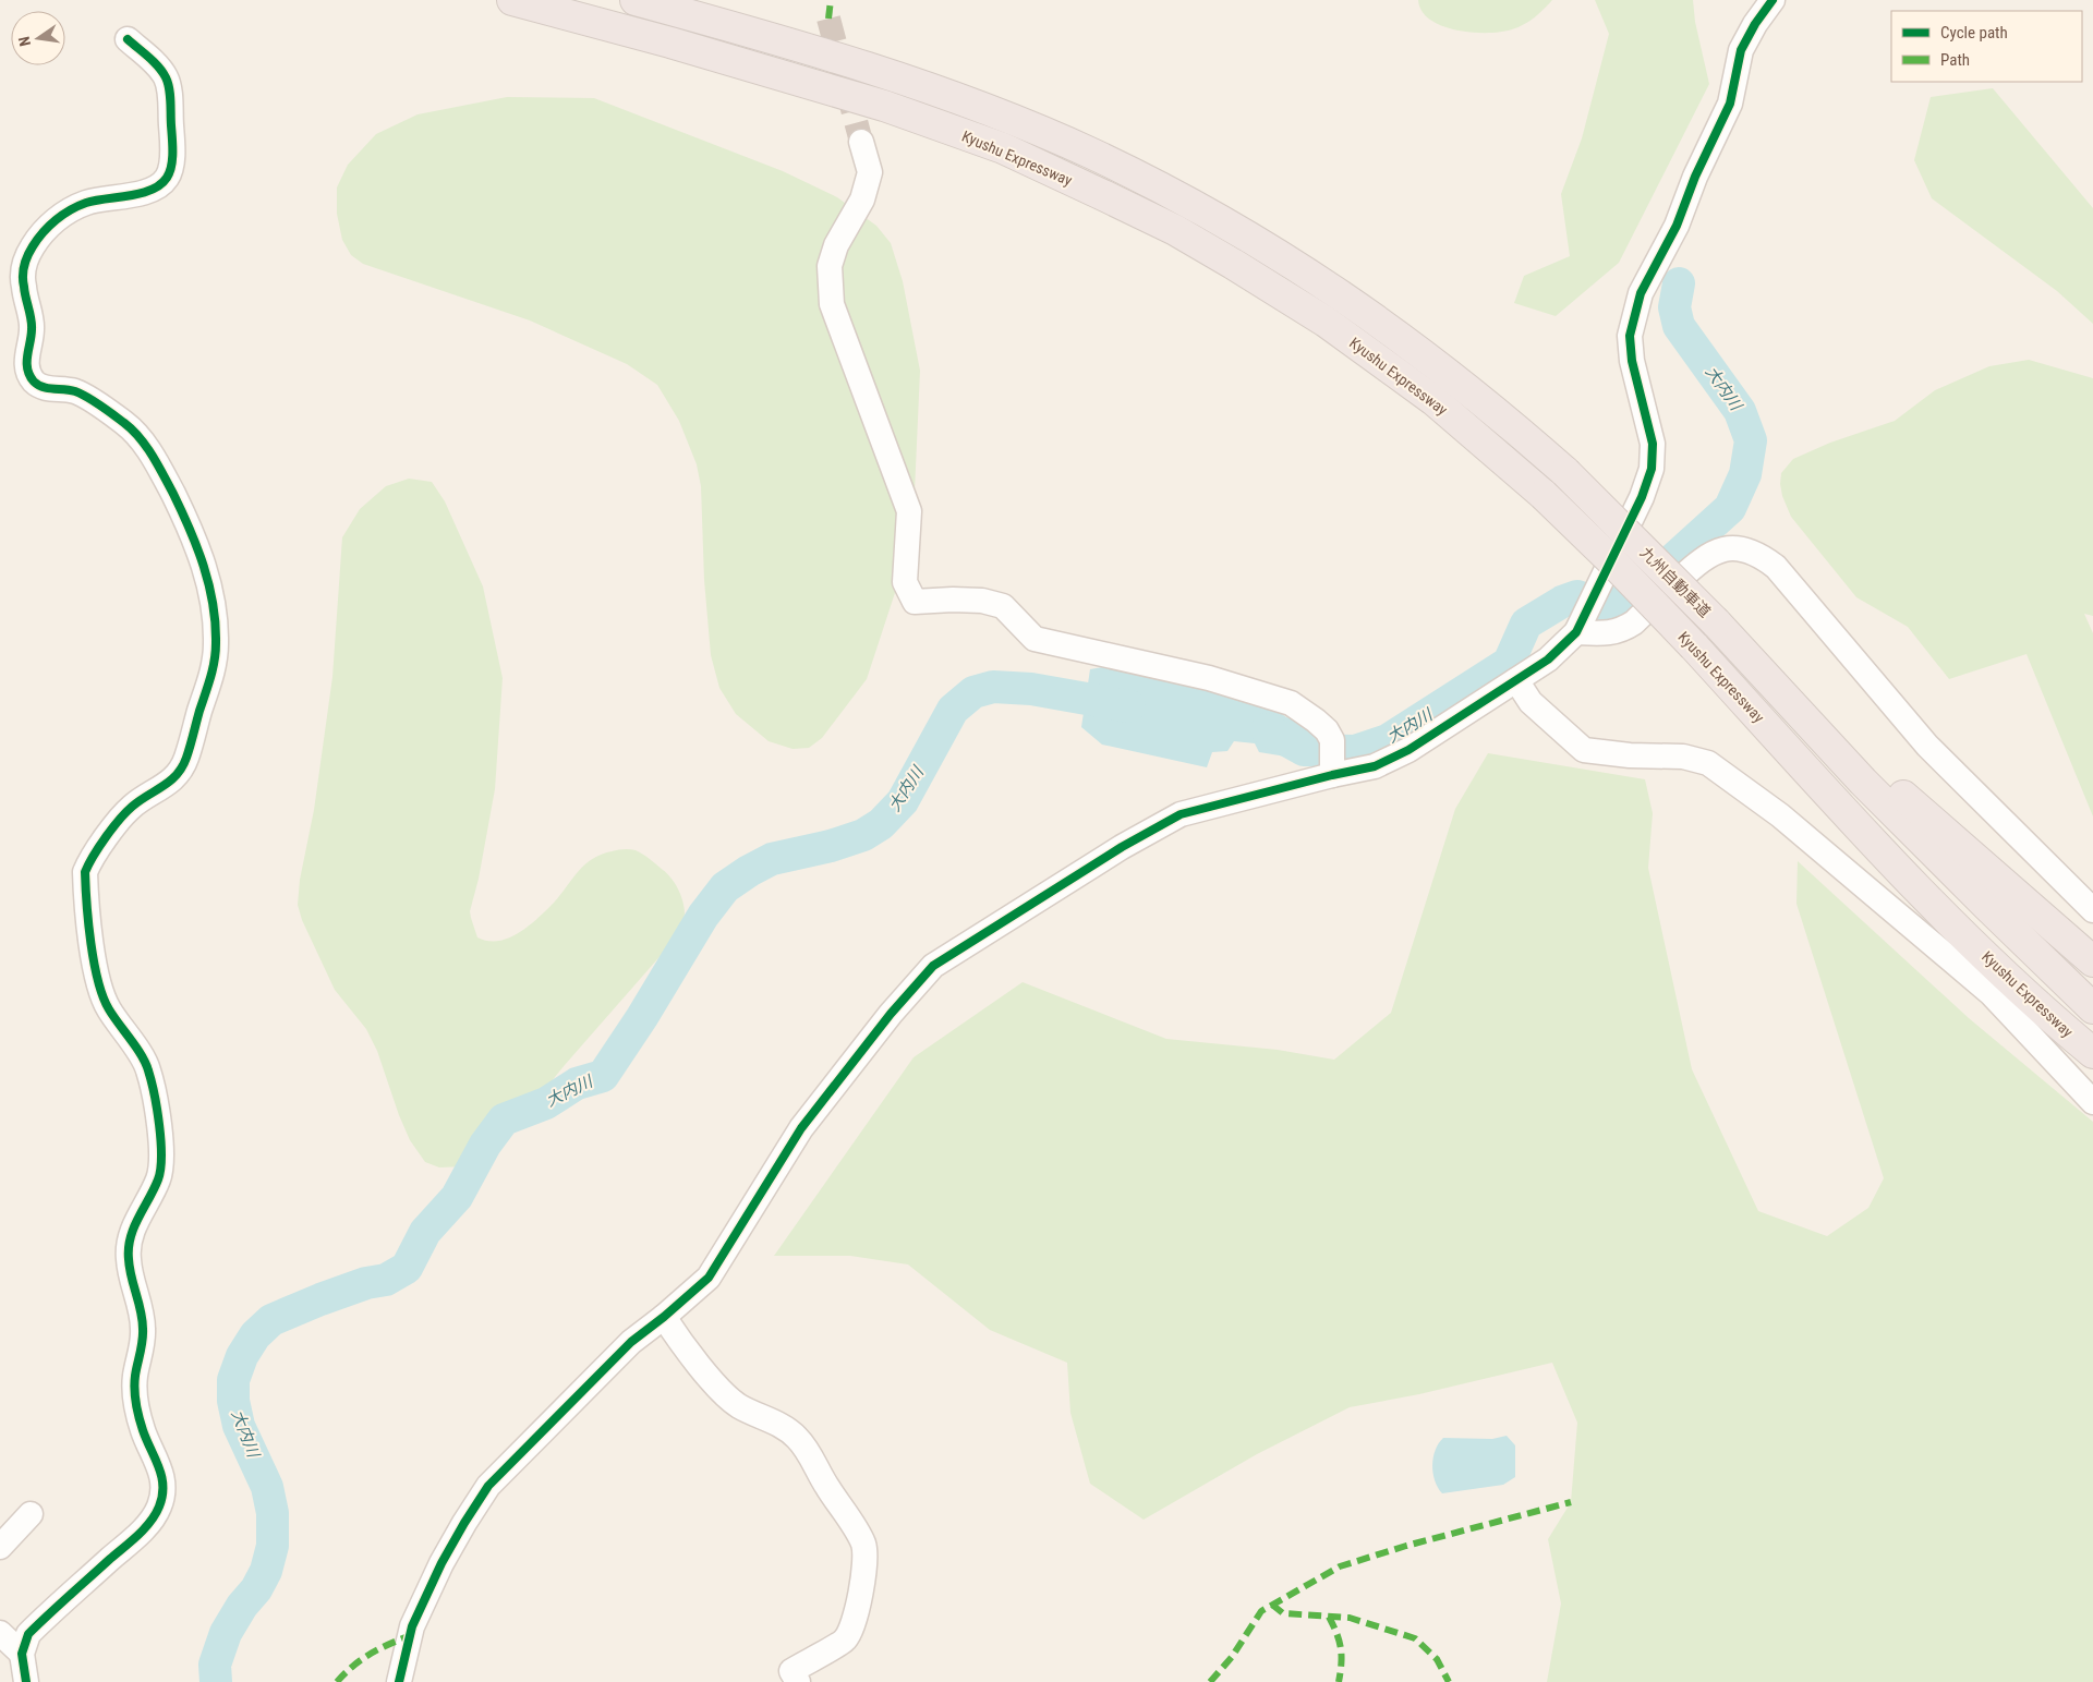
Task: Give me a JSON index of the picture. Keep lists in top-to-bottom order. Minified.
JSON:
{"streets":{"highway":["Kyushu Expressway","九州自動車道"]},"water":["大内川"],"legend":["Cycle path","Path"],"north":"left"}
